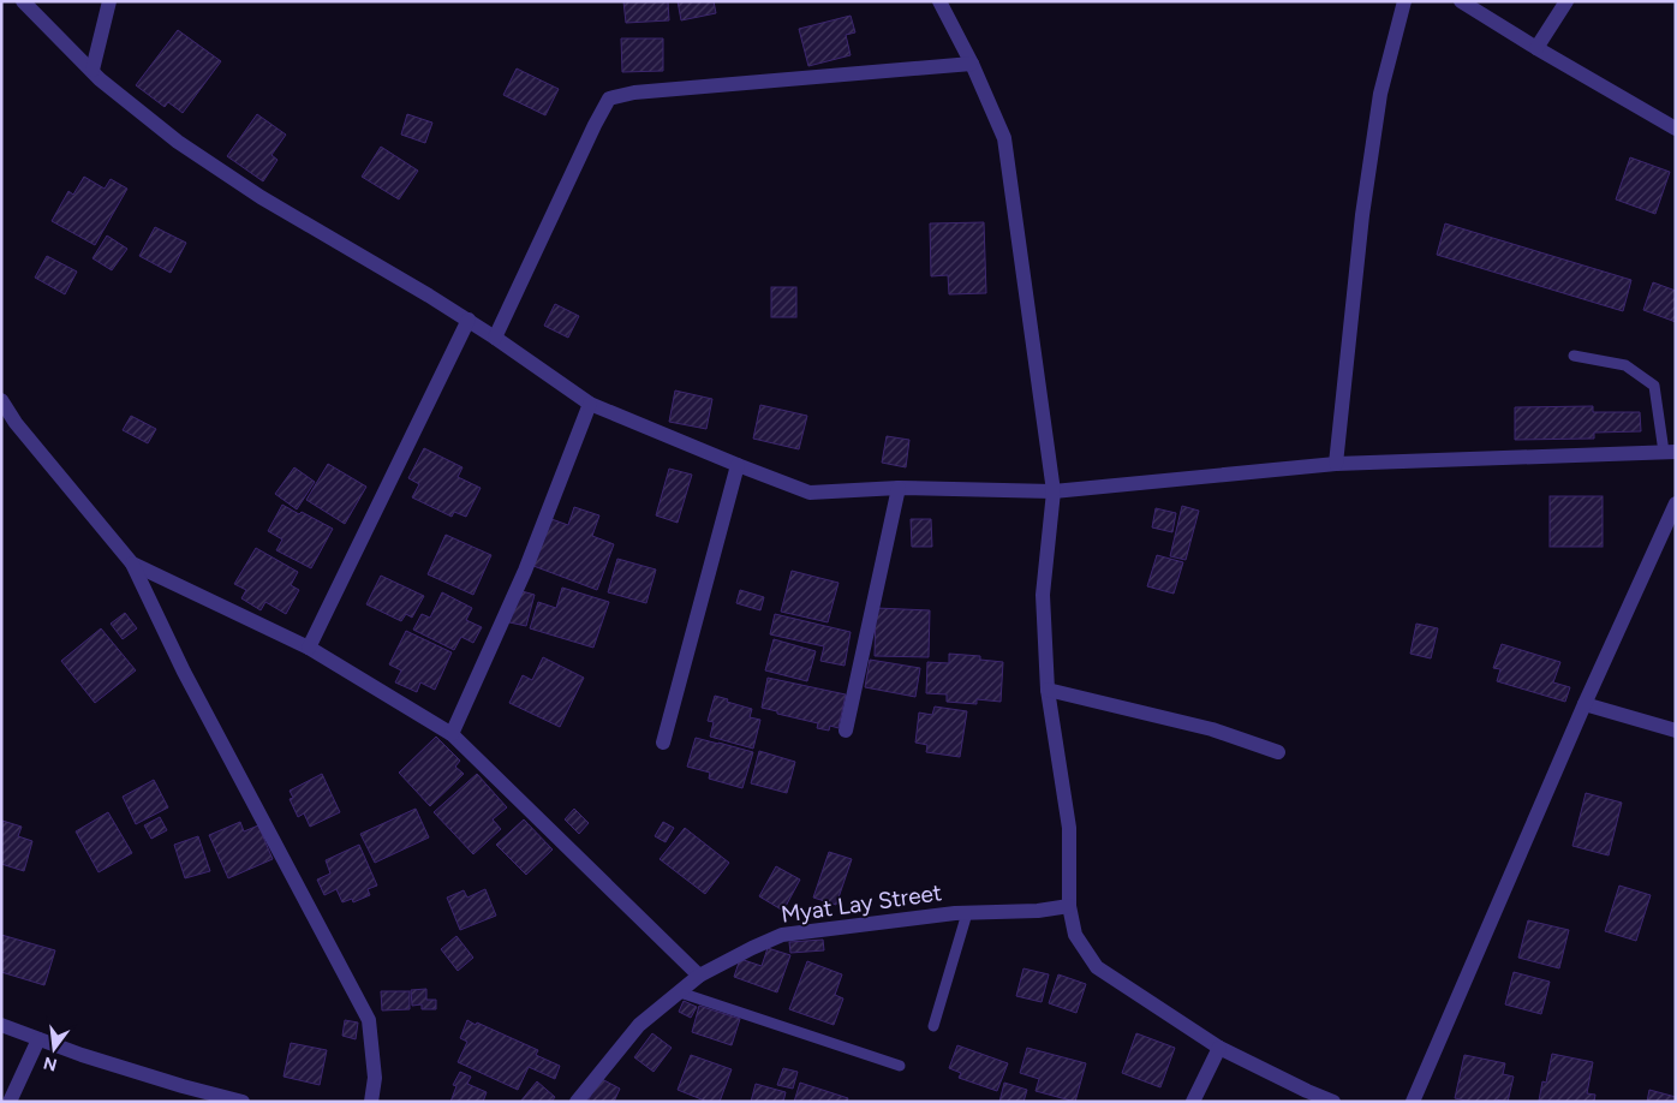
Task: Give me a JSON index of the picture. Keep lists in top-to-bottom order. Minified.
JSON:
{"streets":{"street":["Myat Lay Street"]},"north":"bottom"}
